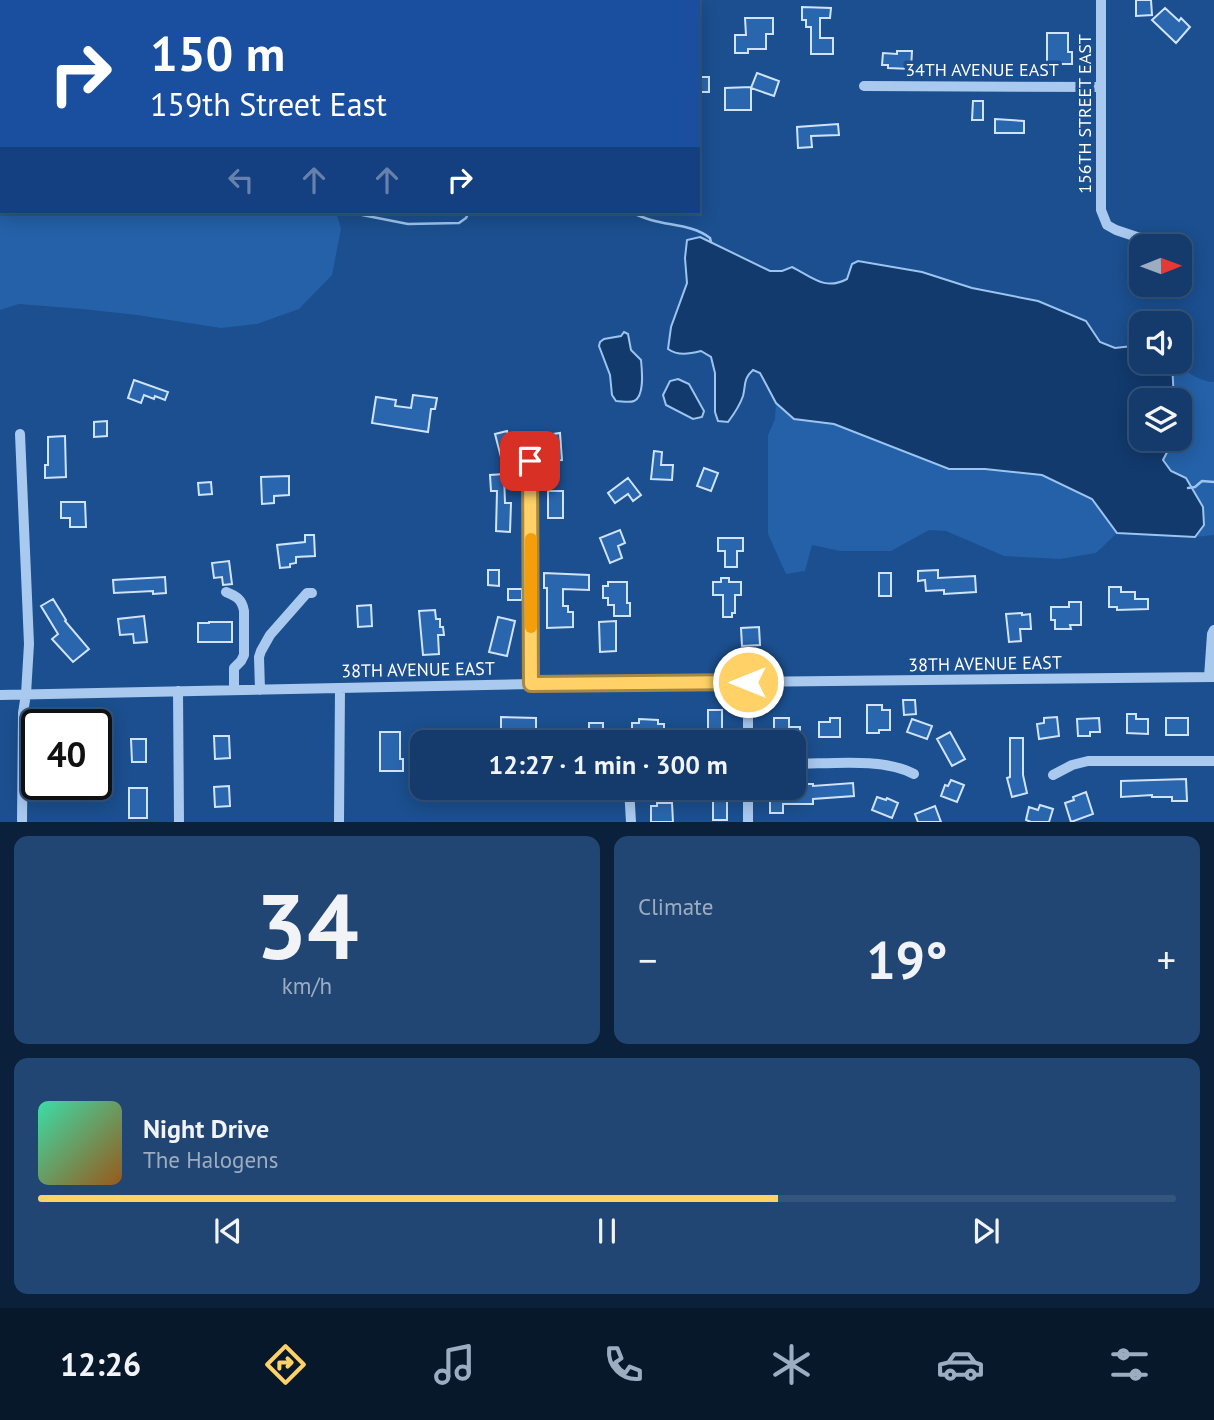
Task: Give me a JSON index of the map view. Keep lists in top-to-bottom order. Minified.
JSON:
{"streets":{"street":["34TH AVENUE EAST","156TH STREET EAST","38TH AVENUE EAST"]},"crossings":[["34TH AVENUE EAST","156TH STREET EAST"]],"north":"right","page":{"turn":["150 m","159th Street East"],"limit":"40","trip":"12:27 · 1 min · 300 m","tile":[["34","km/h"],"Climate"],"heat":["−","19°","+"],"song":["Night Drive","The Halogens"],"tabs":"12:26"}}
